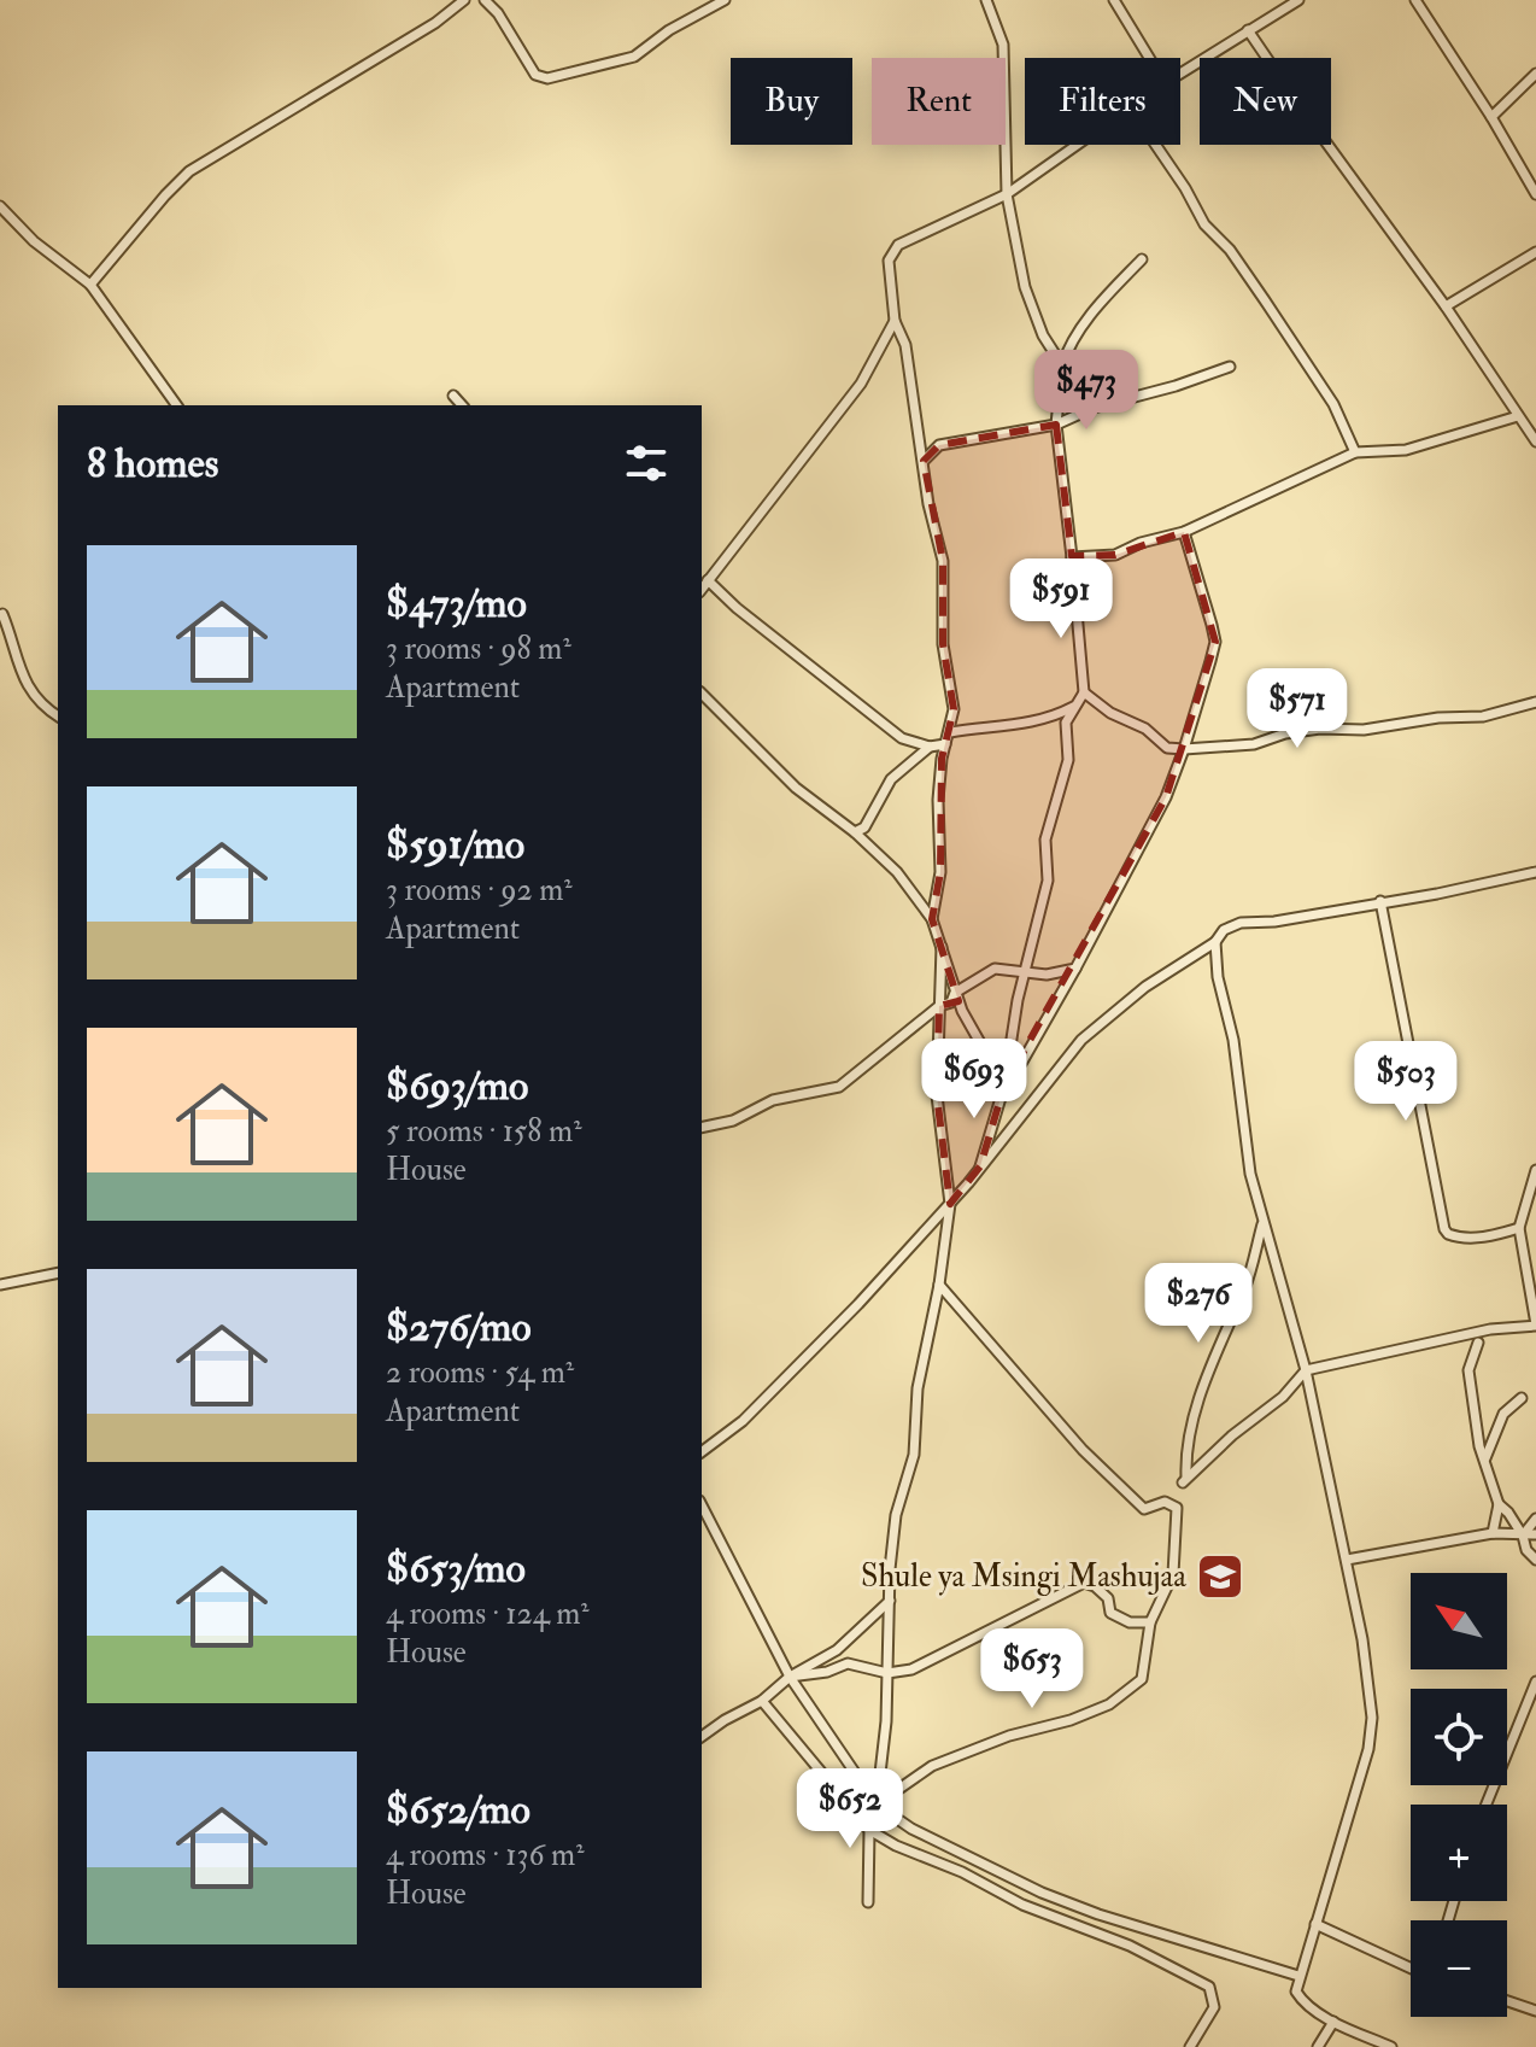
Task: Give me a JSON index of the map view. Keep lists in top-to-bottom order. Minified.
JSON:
{"places":{"school or university":["Shule ya Msingi Mashujaa"]},"north":"top left","page":{"chip":["Buy","Rent","Filters","New"],"price":["$473","$591","$571","$693","$503","$276","$653","$652"],"heading":"8 homes","list":[{"name":"$473/mo","note":"3 rooms · 98 m² · Apartment"},{"name":"$591/mo","note":"3 rooms · 92 m² · Apartment"},{"name":"$693/mo","note":"5 rooms · 158 m² · House"},{"name":"$276/mo","note":"2 rooms · 54 m² · Apartment"},{"name":"$653/mo","note":"4 rooms · 124 m² · House"},{"name":"$652/mo","note":"4 rooms · 136 m² · House"}],"map_buttons":["+","−"]}}
